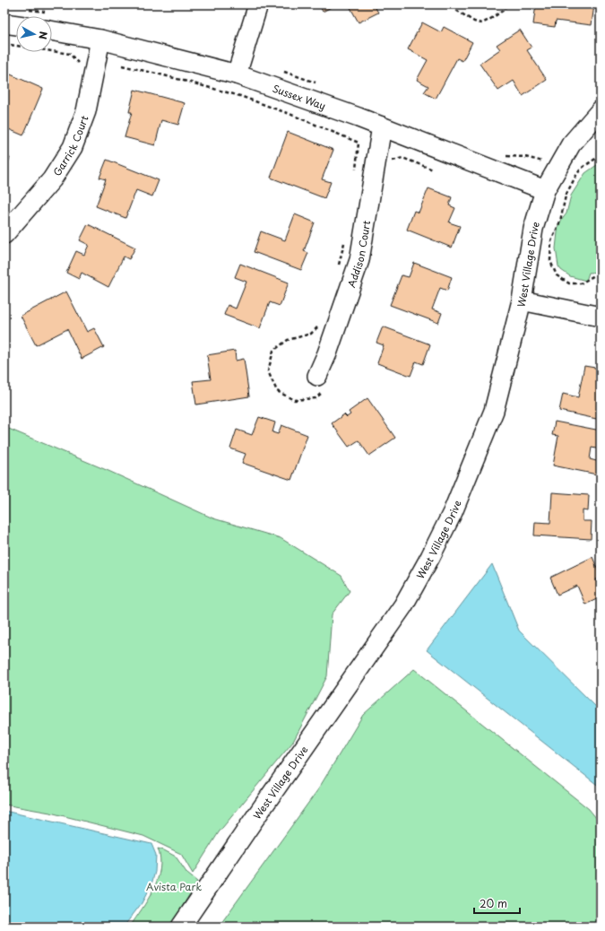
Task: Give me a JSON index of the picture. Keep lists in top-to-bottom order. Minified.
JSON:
{"streets":{"street":["Sussex Way","Garrick Court","Addison Court","West Village Drive"]},"crossings":[["Sussex Way","Garrick Court"],["Sussex Way","Addison Court"],["Sussex Way","West Village Drive"]],"parks":["Avista Park"],"scale_bar":"20 m","north":"right"}
